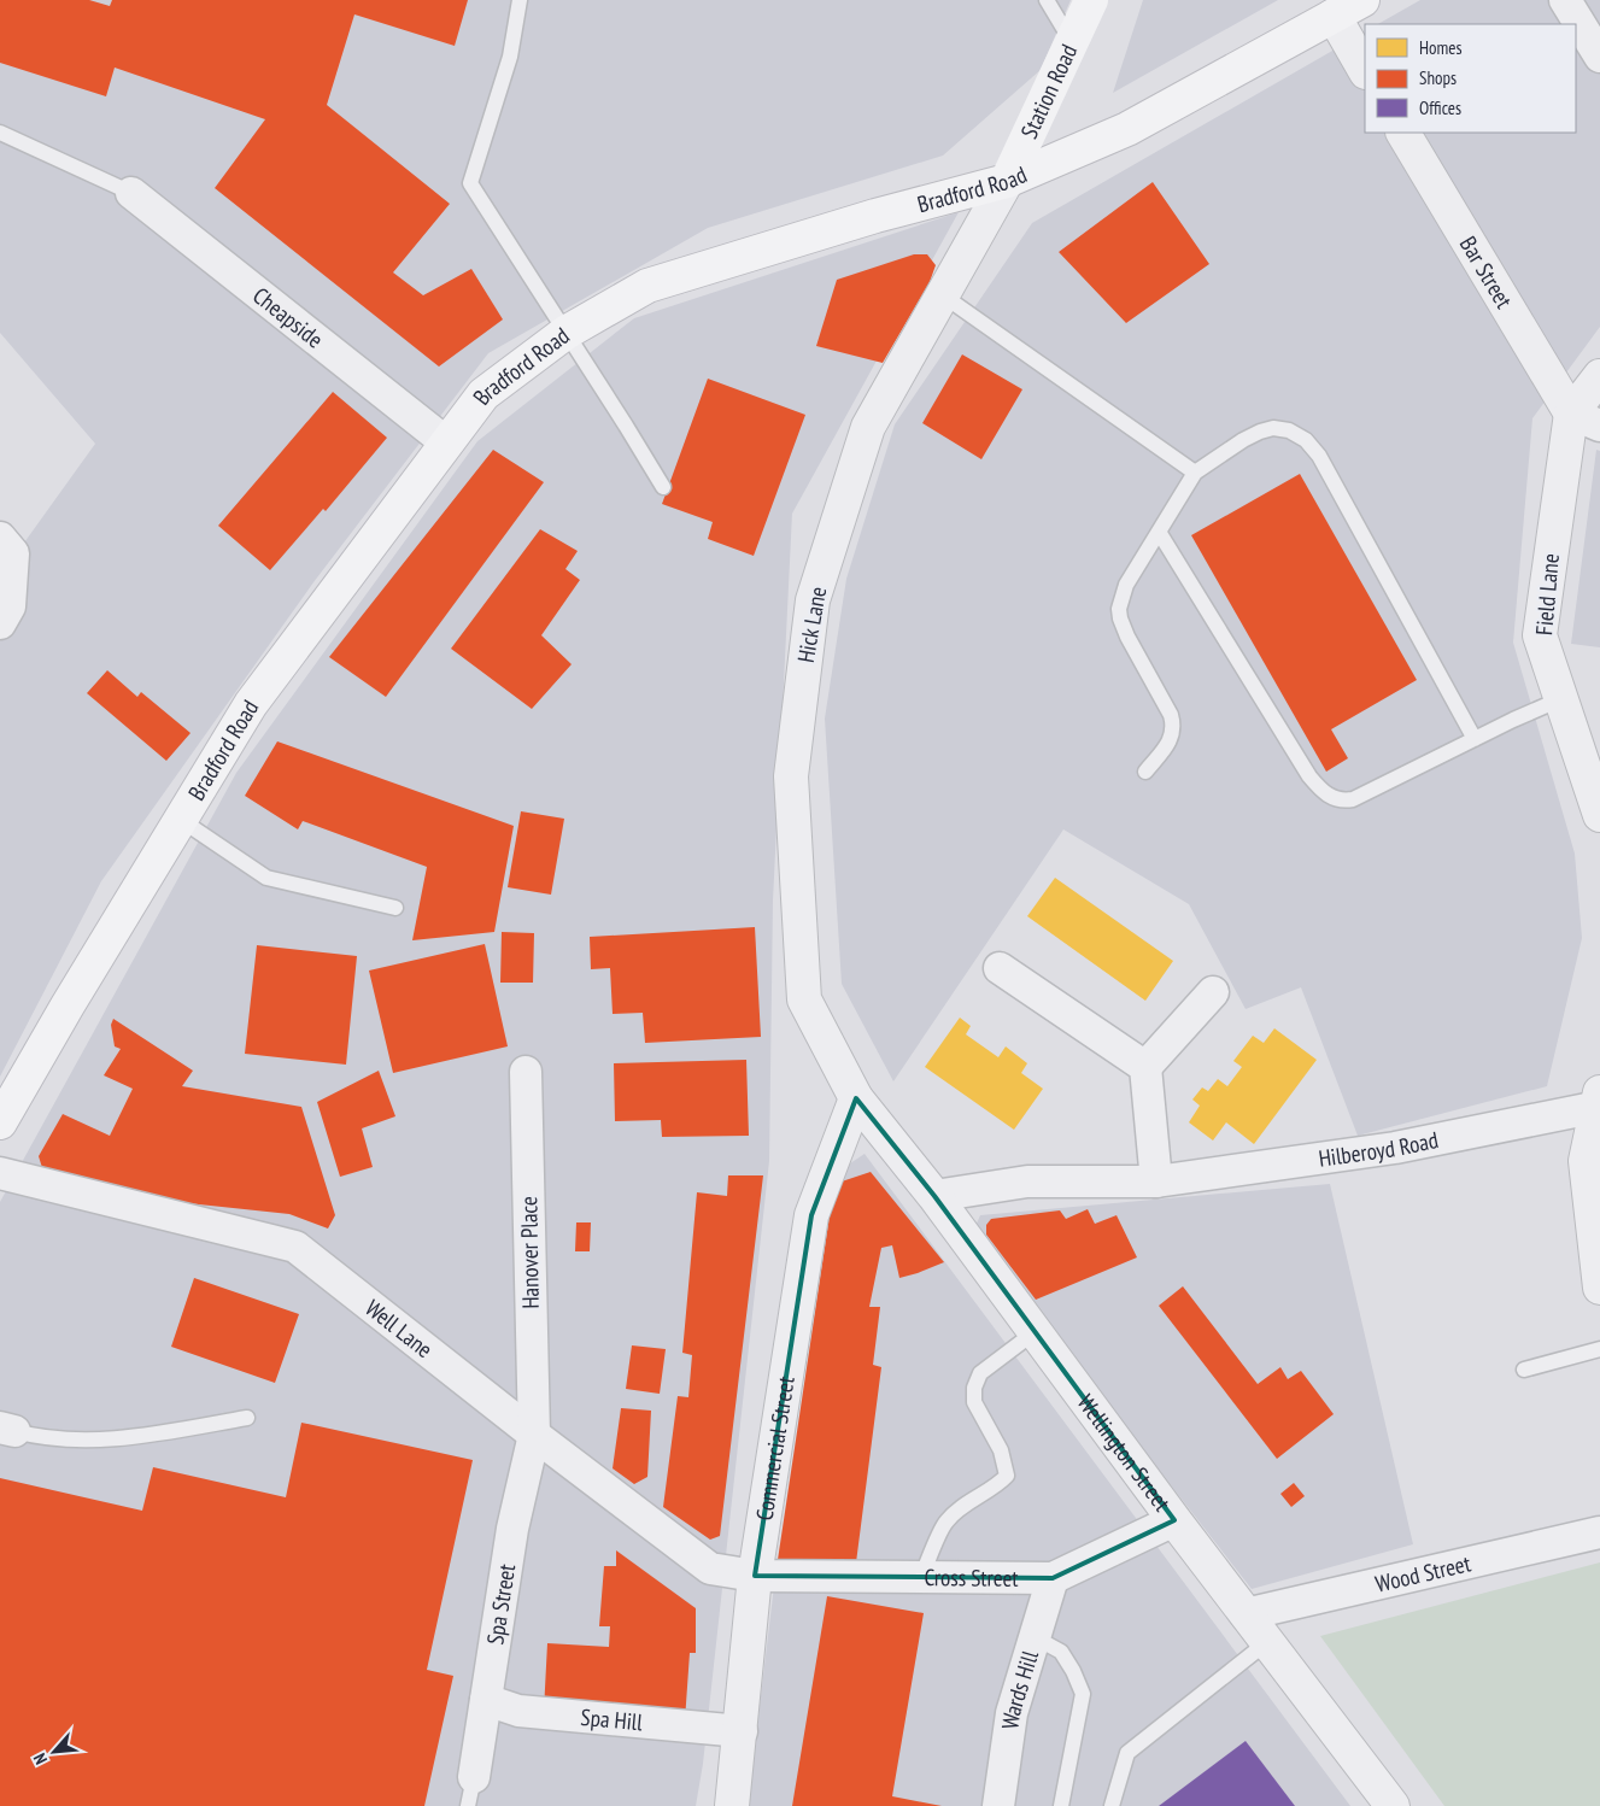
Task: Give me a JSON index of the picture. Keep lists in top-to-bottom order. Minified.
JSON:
{"streets":{"main road":["Station Road","Bradford Road"],"street":["Bar Street","Cheapside","Field Lane","Hick Lane","Hilberoyd Road","Hanover Place","Well Lane","Commercial Street","Wellington Street","Wood Street","Cross Street","Spa Street","Wards Hill","Spa Hill"]},"crossings":[["Station Road","Bradford Road"],["Station Road","Hick Lane"],["Bradford Road","Cheapside"],["Bradford Road","Hick Lane"],["Bar Street","Field Lane"],["Hick Lane","Commercial Street"],["Hick Lane","Wellington Street"],["Hilberoyd Road","Wellington Street"],["Hanover Place","Well Lane"],["Hanover Place","Spa Street"],["Well Lane","Commercial Street"],["Well Lane","Cross Street"],["Well Lane","Spa Street"],["Commercial Street","Wellington Street"],["Commercial Street","Cross Street"],["Commercial Street","Spa Hill"],["Wellington Street","Wood Street"],["Wellington Street","Cross Street"],["Cross Street","Wards Hill"],["Spa Street","Spa Hill"]],"legend":["Homes","Shops","Offices"],"north":"bottom left"}
